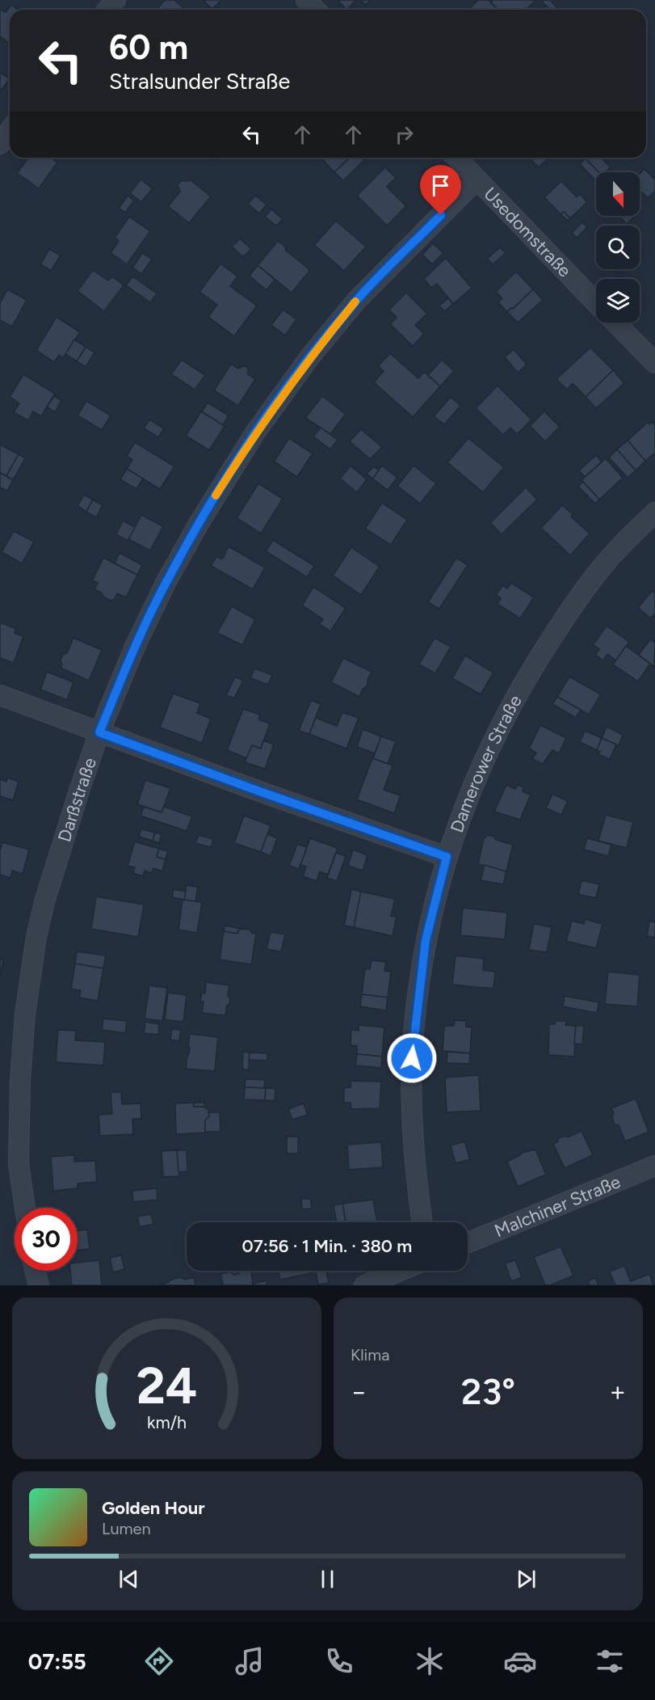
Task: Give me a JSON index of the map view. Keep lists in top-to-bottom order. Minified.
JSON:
{"streets":{"street":["Usedomstraße","Damerower Straße","Darßstraße","Malchiner Straße"]},"crossings":[["Usedomstraße","Darßstraße"]],"north":"bottom","page":{"turn":["60 m","Stralsunder Straße"],"limit":"30","trip":"07:56 · 1 Min. · 380 m","tile":"Klima","heat":["−","23°","+"],"song":["Golden Hour","Lumen"],"tabs":"07:55","gauge":["24","km/h"]}}
